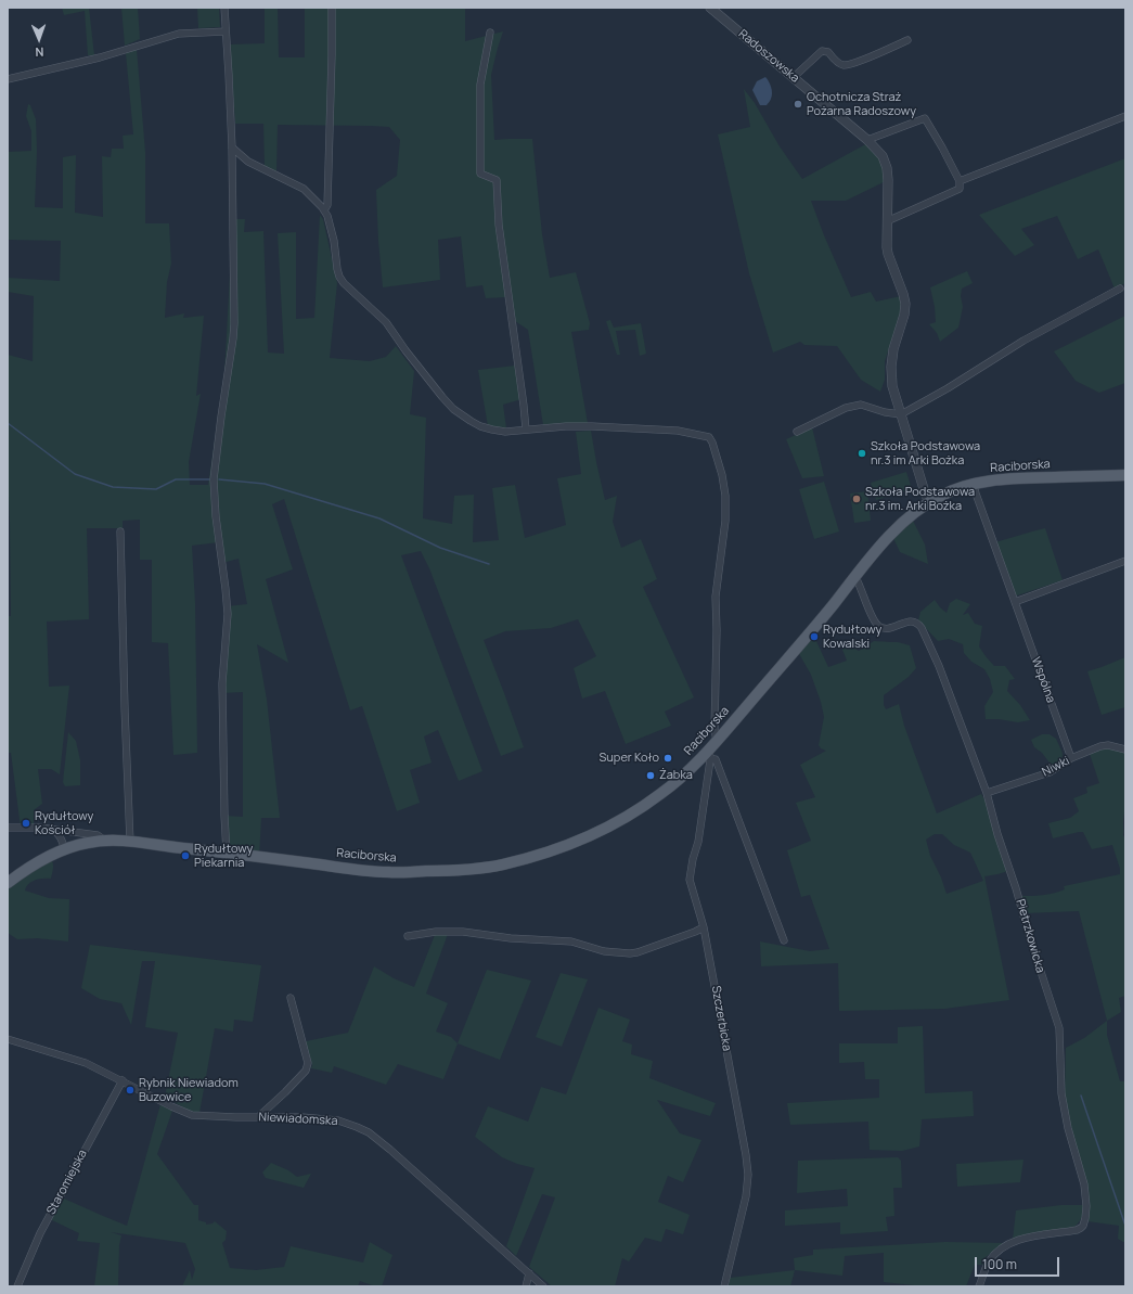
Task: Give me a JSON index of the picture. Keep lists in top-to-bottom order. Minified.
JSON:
{"streets":{"main road":["Raciborska"],"street":["Radoszowska","Wspólna","Niwki","Pietrzkowicka","Szczerbicka","Niewiadomska","Staromiejska"]},"crossings":[["Radoszowska","Raciborska"],["Raciborska","Wspólna"],["Raciborska","Pietrzkowicka"],["Raciborska","Szczerbicka"],["Wspólna","Niwki"],["Niwki","Pietrzkowicka"],["Niewiadomska","Staromiejska"]],"places":["Ochotnicza Straż Pożarna Radoszowy","Szkoła Podstawowa nr.3 im Arki Bożka","Szkoła Podstawowa nr.3 im. Arki Bożka","Rydułtowy Kowalski","Super Koło","Żabka","Rydułtowy Kościół","Rydułtowy Piekarnia","Rybnik Niewiadom Buzowice"],"scale_bar":"100 m","north":"bottom"}
